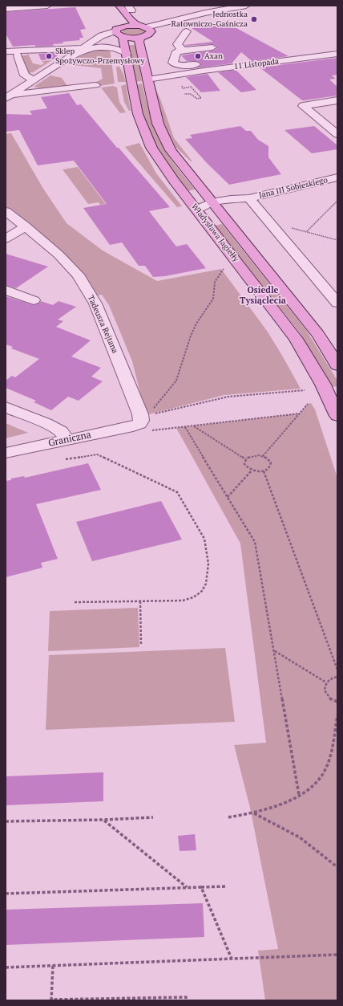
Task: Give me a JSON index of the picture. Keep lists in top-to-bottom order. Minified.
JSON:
{"streets":{"main road":["Władysława Jagiełły"],"street":["11 Listopada","Jana III Sobieskiego","Tadeusza Rejtana","Graniczna"]},"crossings":[["11 Listopada","Władysława Jagiełły"],["Jana III Sobieskiego","Władysława Jagiełły"],["Tadeusza Rejtana","Graniczna"]],"districts":["Osiedle Tysiąclecia"],"places":["Jednostka Ratowniczo-Gaśnicza","Sklep Spożywczo-Przemysłowy","Axan"]}
